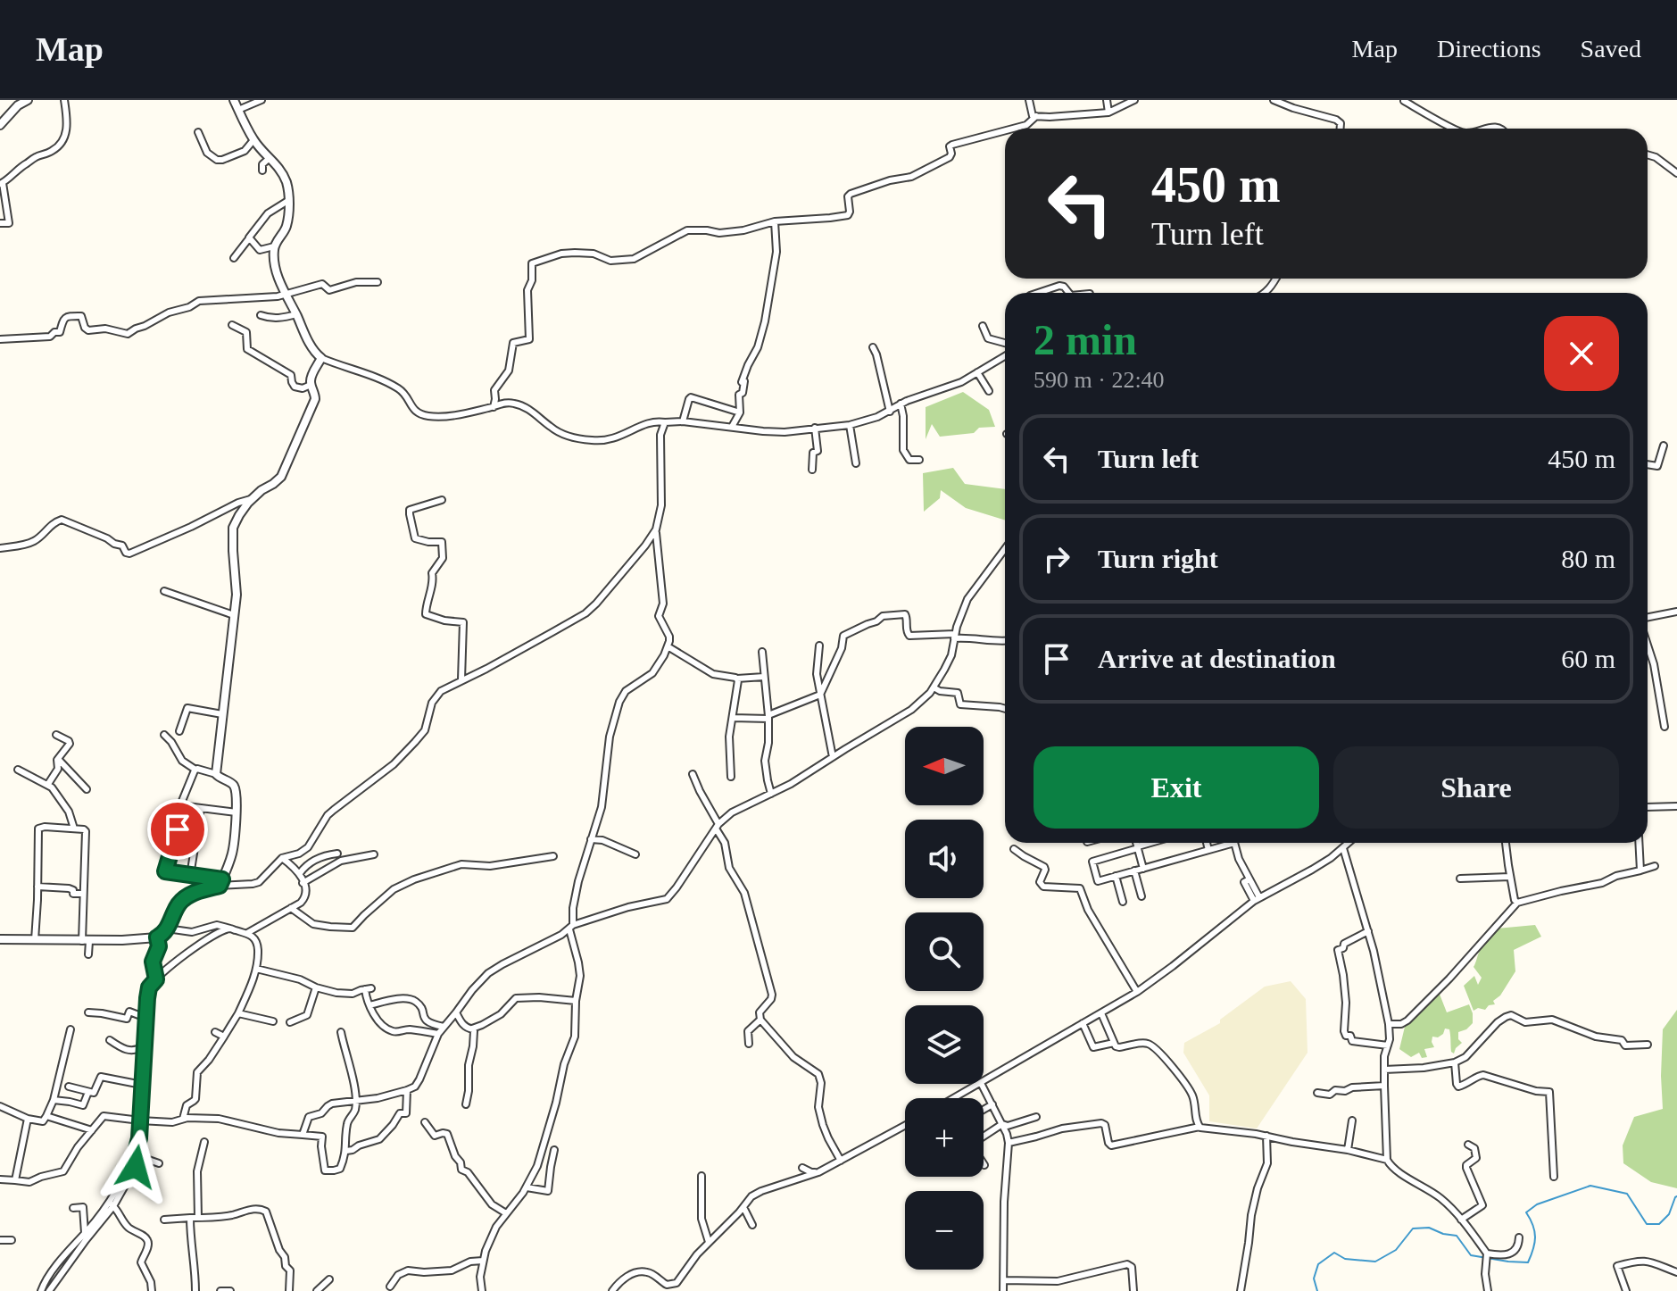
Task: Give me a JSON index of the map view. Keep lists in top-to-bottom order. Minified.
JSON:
{"north":"left","page":{"header":"Map","nav":["Map","Directions","Saved"],"turn":["450 m","Turn left"],"heading":["2 min","590 m · 22:40"],"list":[{"name":"Turn left","value":"450 m"},{"name":"Turn right","value":"80 m"},{"name":"Arrive at destination","value":"60 m"}],"map_buttons":["+","−"],"buttons":["Exit","Share"]}}
